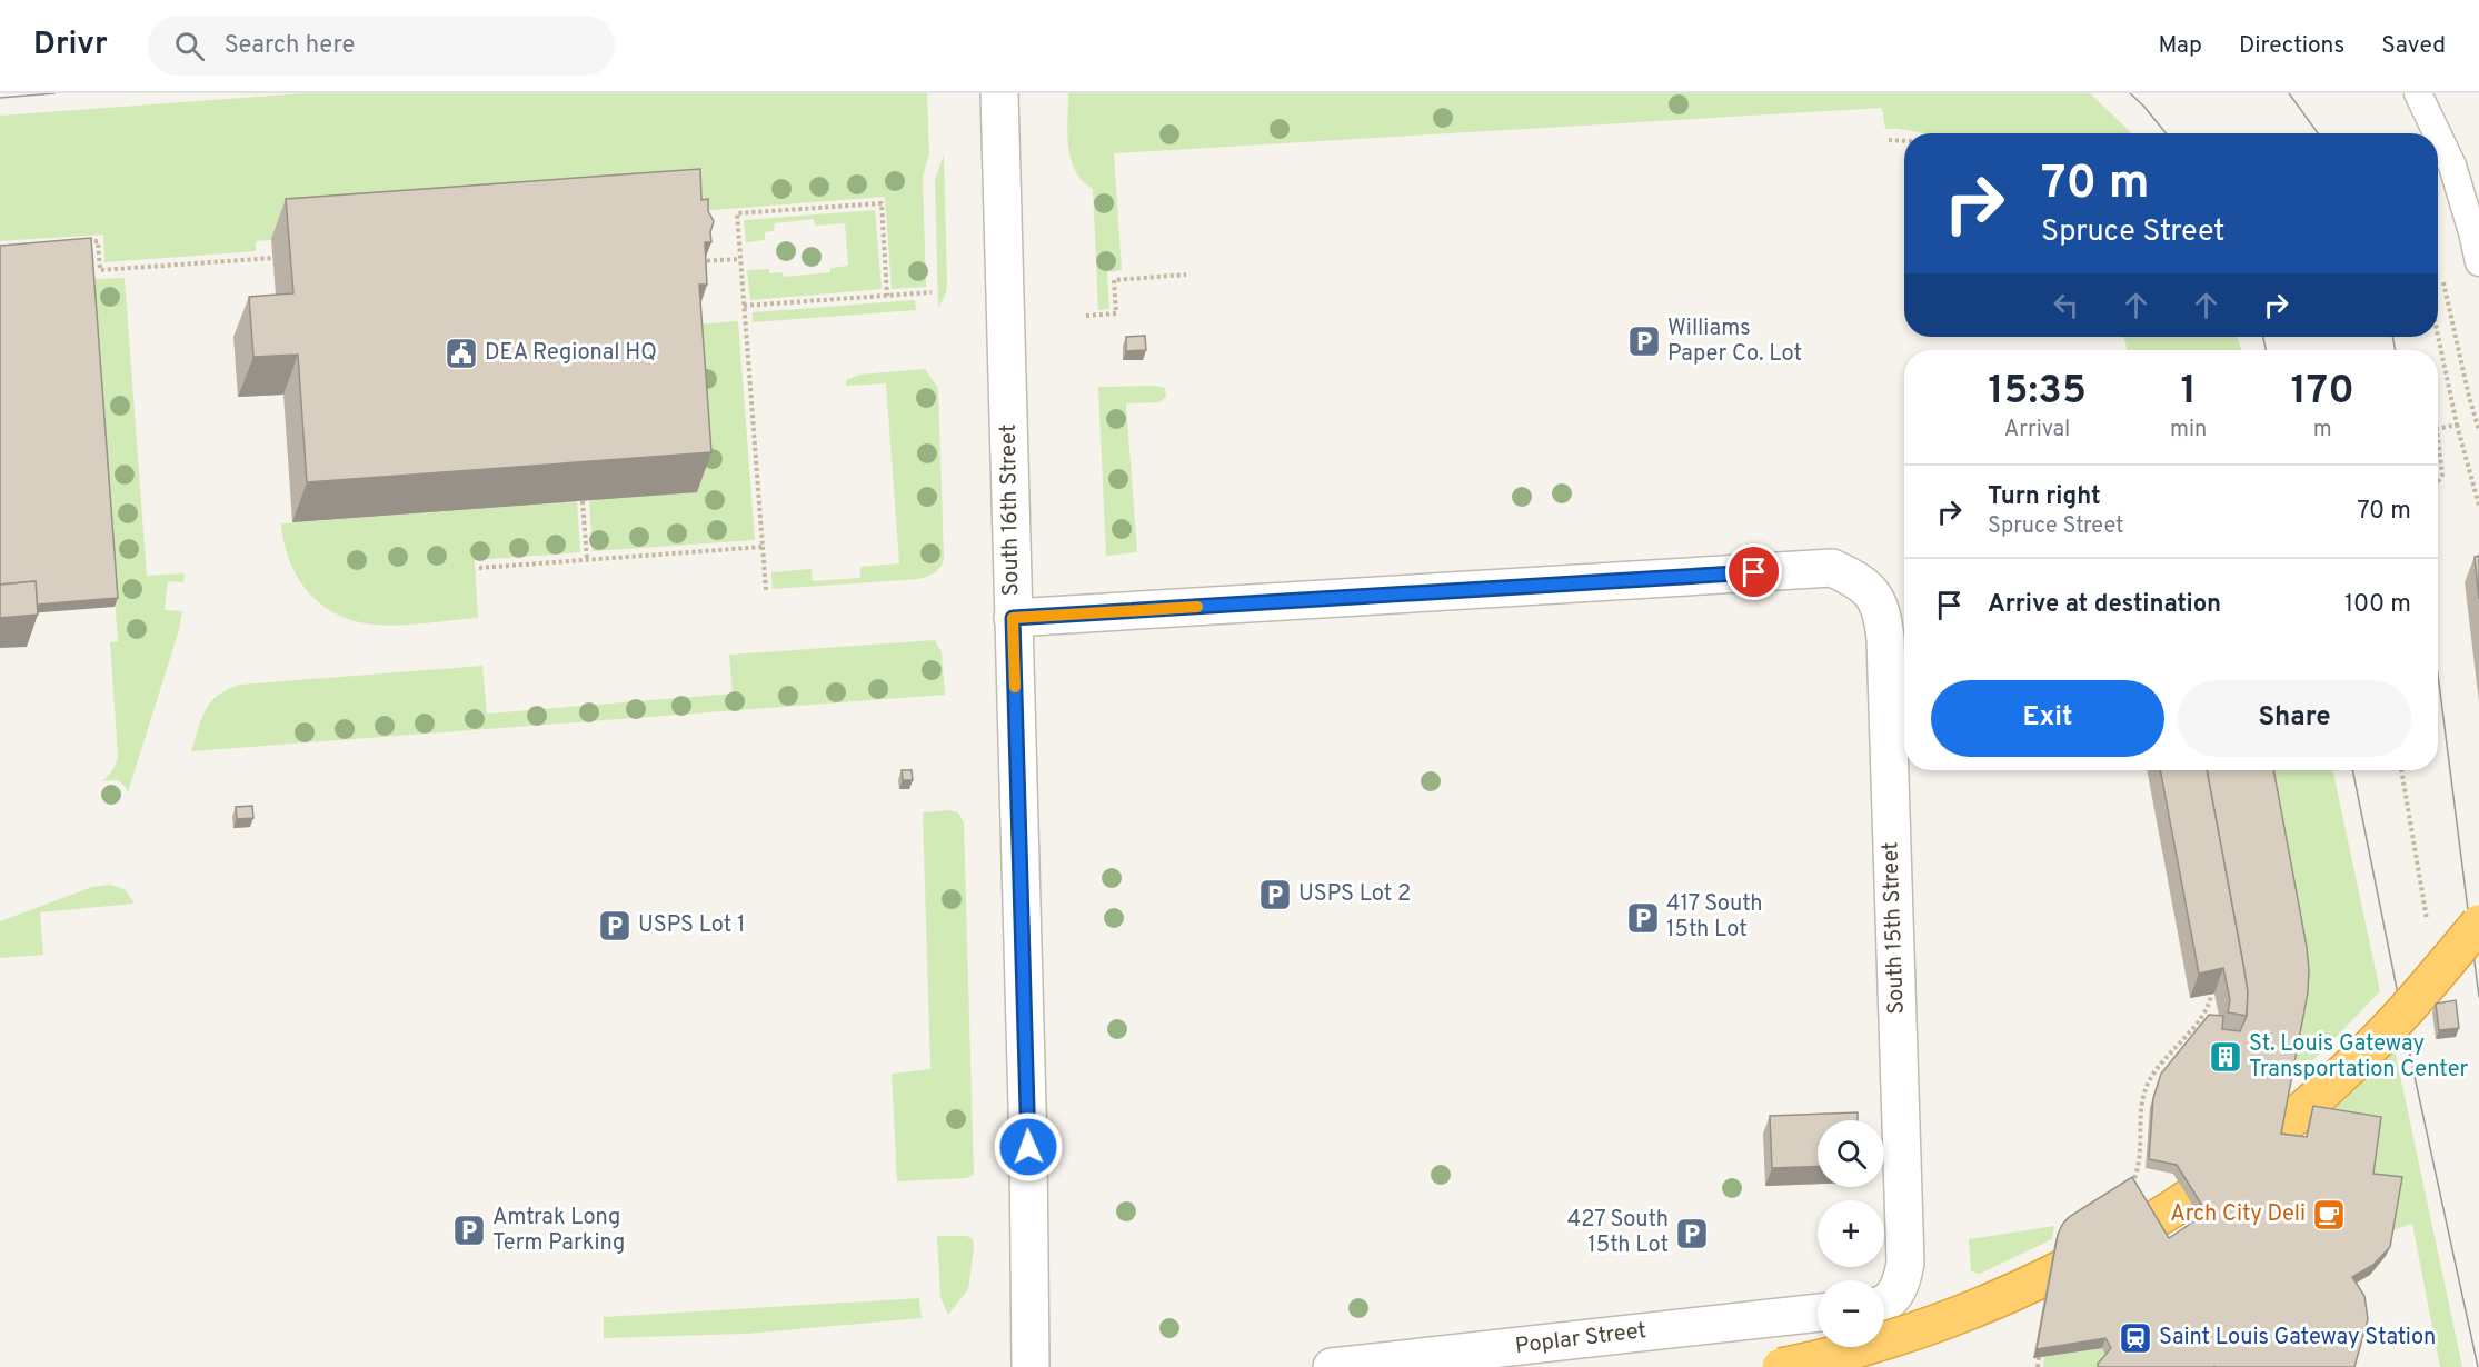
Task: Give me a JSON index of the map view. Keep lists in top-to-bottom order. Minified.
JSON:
{"streets":{"street":["South 16th Street","South 15th Street","Poplar Street"]},"crossings":[["South 16th Street","South 15th Street"]],"places":{"parking":["Williams Paper Co. Lot","USPS Lot 2","417 South 15th Lot","USPS Lot 1","Amtrak Long Term Parking","427 South 15th Lot"],"public building":["DEA Regional HQ"],"building":["St. Louis Gateway Transportation Center"],"cafe":["Arch City Deli"],"station":["Saint Louis Gateway Station"]},"page":{"header":"Drivr","search":"Search here","nav":["Map","Directions","Saved"],"turn":["70 m","Spruce Street"],"eta":["15:35","Arrival","1","min","170","m"],"list":[{"name":"Turn right","note":"Spruce Street","value":"70 m"},{"name":"Arrive at destination","value":"100 m"}],"buttons":["Exit","Share"],"map_buttons":["+","−"]}}
